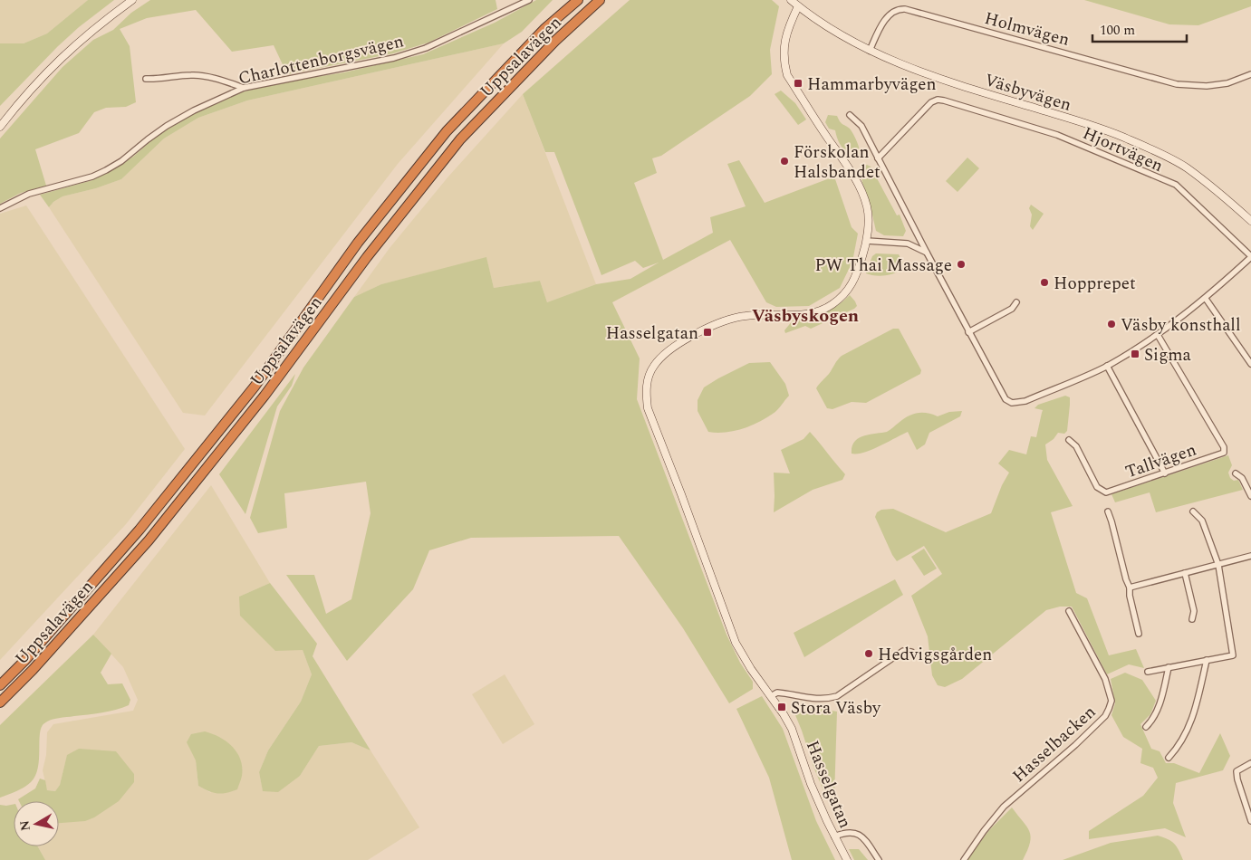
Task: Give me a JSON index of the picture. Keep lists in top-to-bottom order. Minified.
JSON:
{"streets":{"highway":["Uppsalavägen"],"street":["Holmvägen","Charlottenborgsvägen","Väsbyvägen","Hjortvägen","Tallvägen","Hasselbacken","Hasselgatan"]},"crossings":[["Holmvägen","Väsbyvägen"],["Väsbyvägen","Hasselgatan"]],"districts":["Väsbyskogen"],"places":{"transit":["Hammarbyvägen","Hasselgatan","Sigma","Stora Väsby"],"other":["Förskolan Halsbandet","PW Thai Massage","Hopprepet","Väsby konsthall","Hedvigsgården"]},"scale_bar":"100 m","north":"left"}
